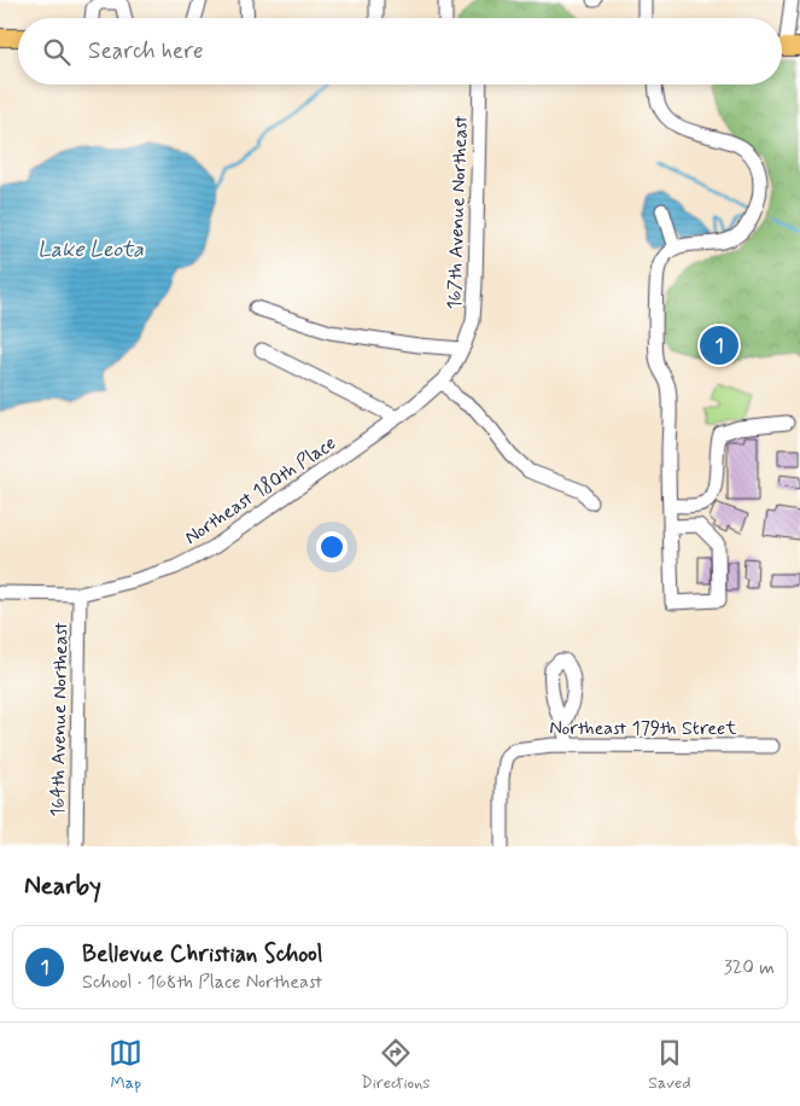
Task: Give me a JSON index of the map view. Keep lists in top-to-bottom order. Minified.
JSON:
{"streets":{"street":["167th Avenue Northeast","Northeast 180th Place","164th Avenue Northeast","Northeast 179th Street"]},"crossings":[["167th Avenue Northeast","Northeast 180th Place"],["Northeast 180th Place","164th Avenue Northeast"]],"water":["Lake Leota"],"page":{"search":"Search here","pins":"1","heading":"Nearby","list":[{"mark":"1","name":"Bellevue Christian School","note":"School · 168th Place Northeast","value":"320 m"}],"nav":["Map","Directions","Saved"]}}
